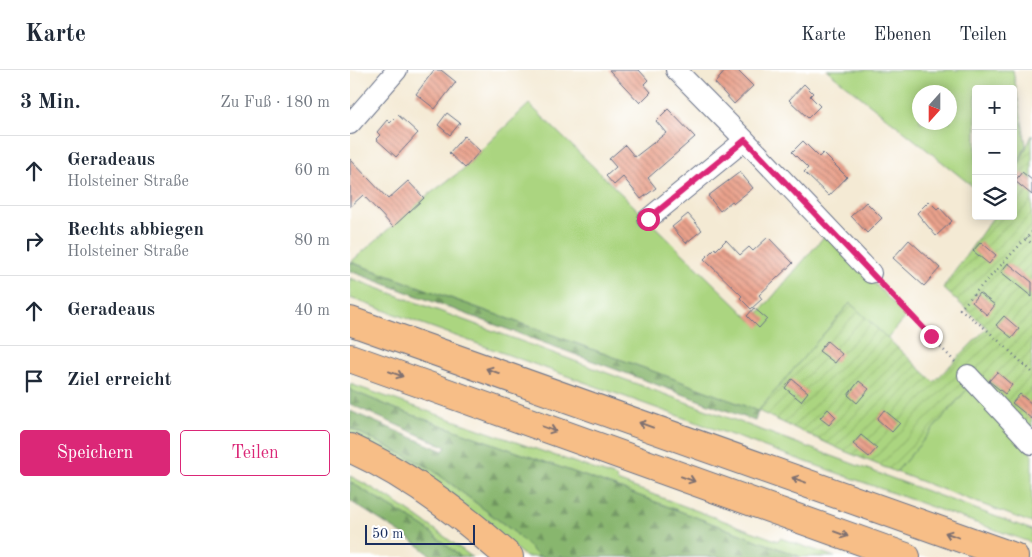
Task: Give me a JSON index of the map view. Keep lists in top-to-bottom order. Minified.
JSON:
{"scale_bar":"50 m","north":"bottom","page":{"header":"Karte","nav":["Karte","Ebenen","Teilen"],"heading":["3 Min.","Zu Fuß · 180 m"],"map_buttons":["+","−"],"list":[["Geradeaus","Holsteiner Straße","60 m"],["Rechts abbiegen","Holsteiner Straße","80 m"],["Geradeaus","40 m"],"Ziel erreicht"],"buttons":["Speichern","Teilen"],"scale":"50 m"}}
